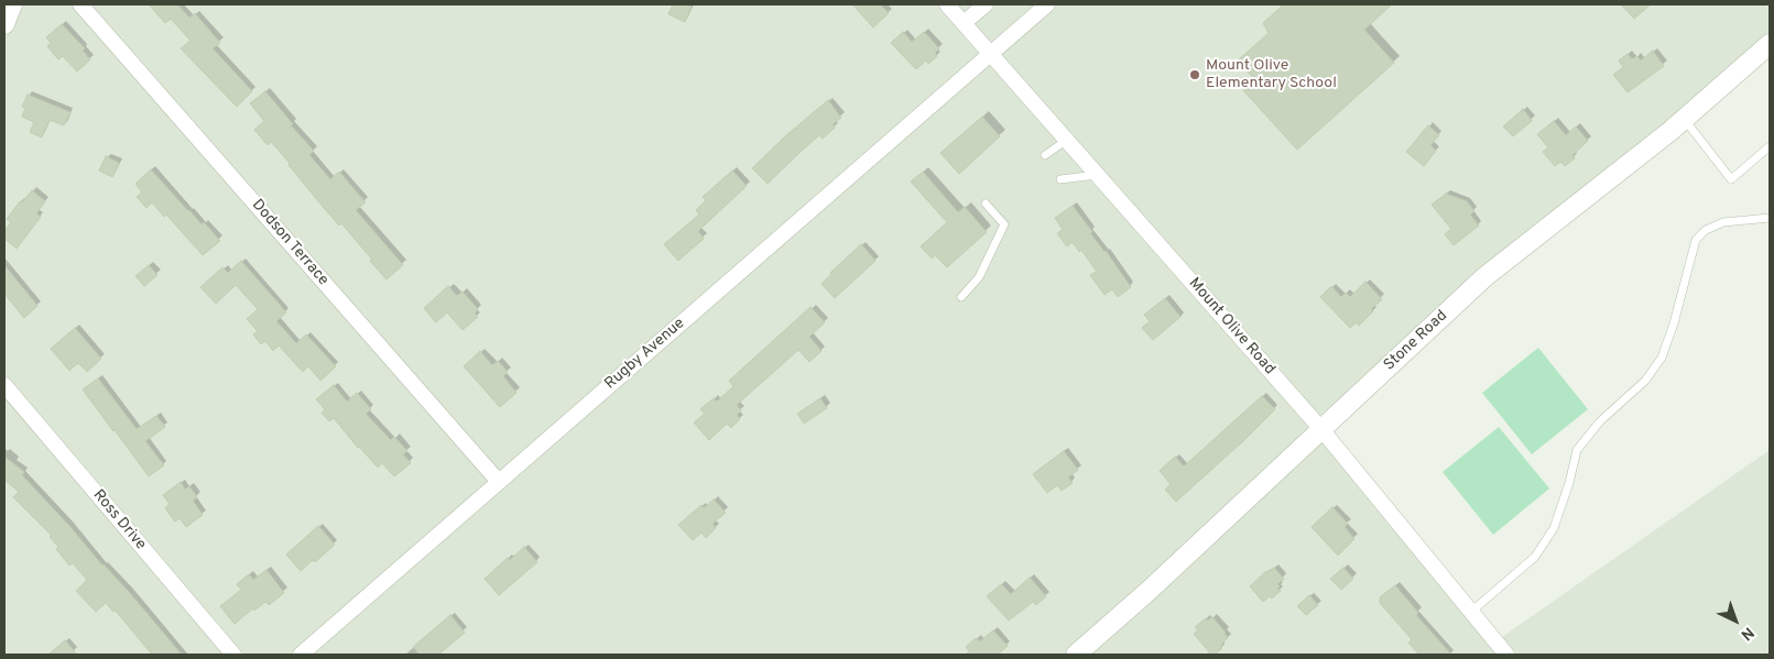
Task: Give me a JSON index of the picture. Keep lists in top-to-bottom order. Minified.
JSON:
{"streets":{"street":["Dodson Terrace","Mount Olive Road","Stone Road","Rugby Avenue","Ross Drive"]},"crossings":[["Dodson Terrace","Rugby Avenue"],["Mount Olive Road","Stone Road"],["Mount Olive Road","Rugby Avenue"]],"places":["Mount Olive Elementary School"],"north":"bottom right"}
